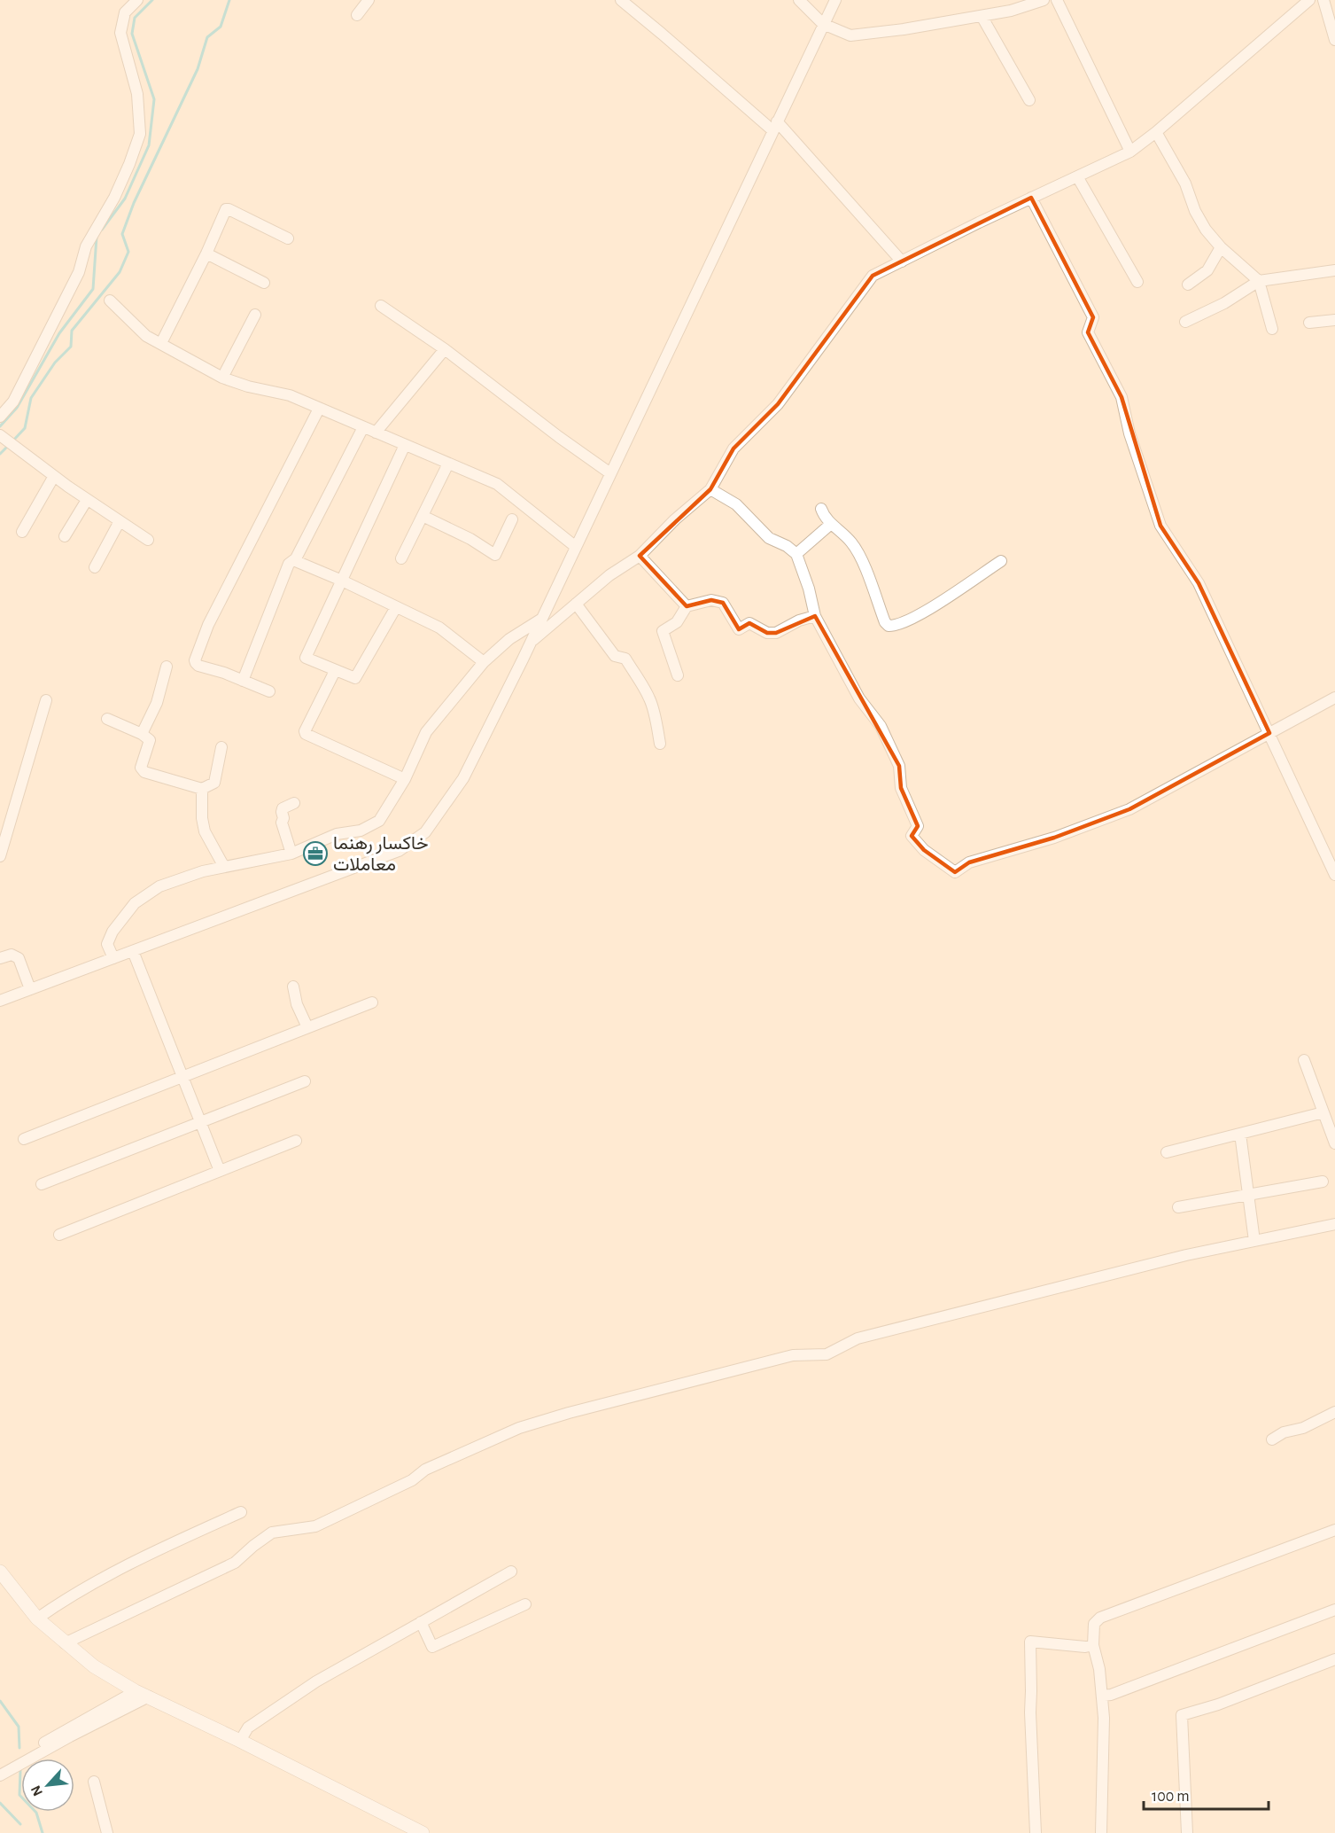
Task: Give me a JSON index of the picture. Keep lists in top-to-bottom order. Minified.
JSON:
{"places":{"office":["خاکسار رهنما معاملات"]},"scale_bar":"100 m","north":"bottom left"}
